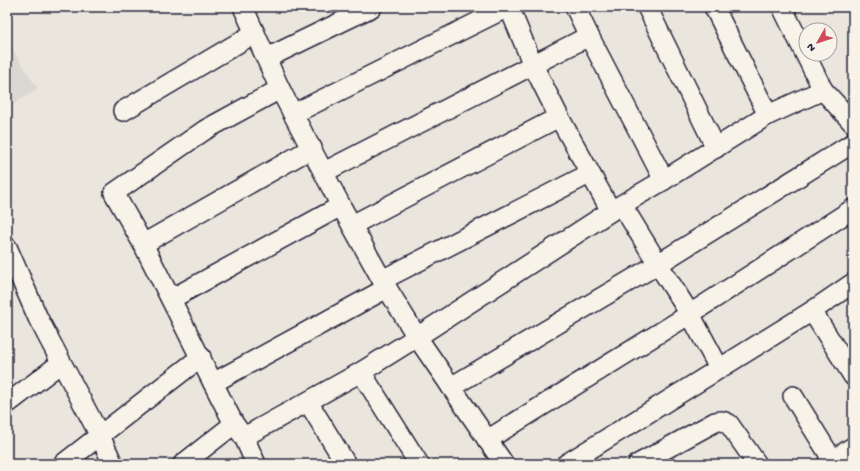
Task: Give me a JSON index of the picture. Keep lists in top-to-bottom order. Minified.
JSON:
{"north":"bottom left"}
